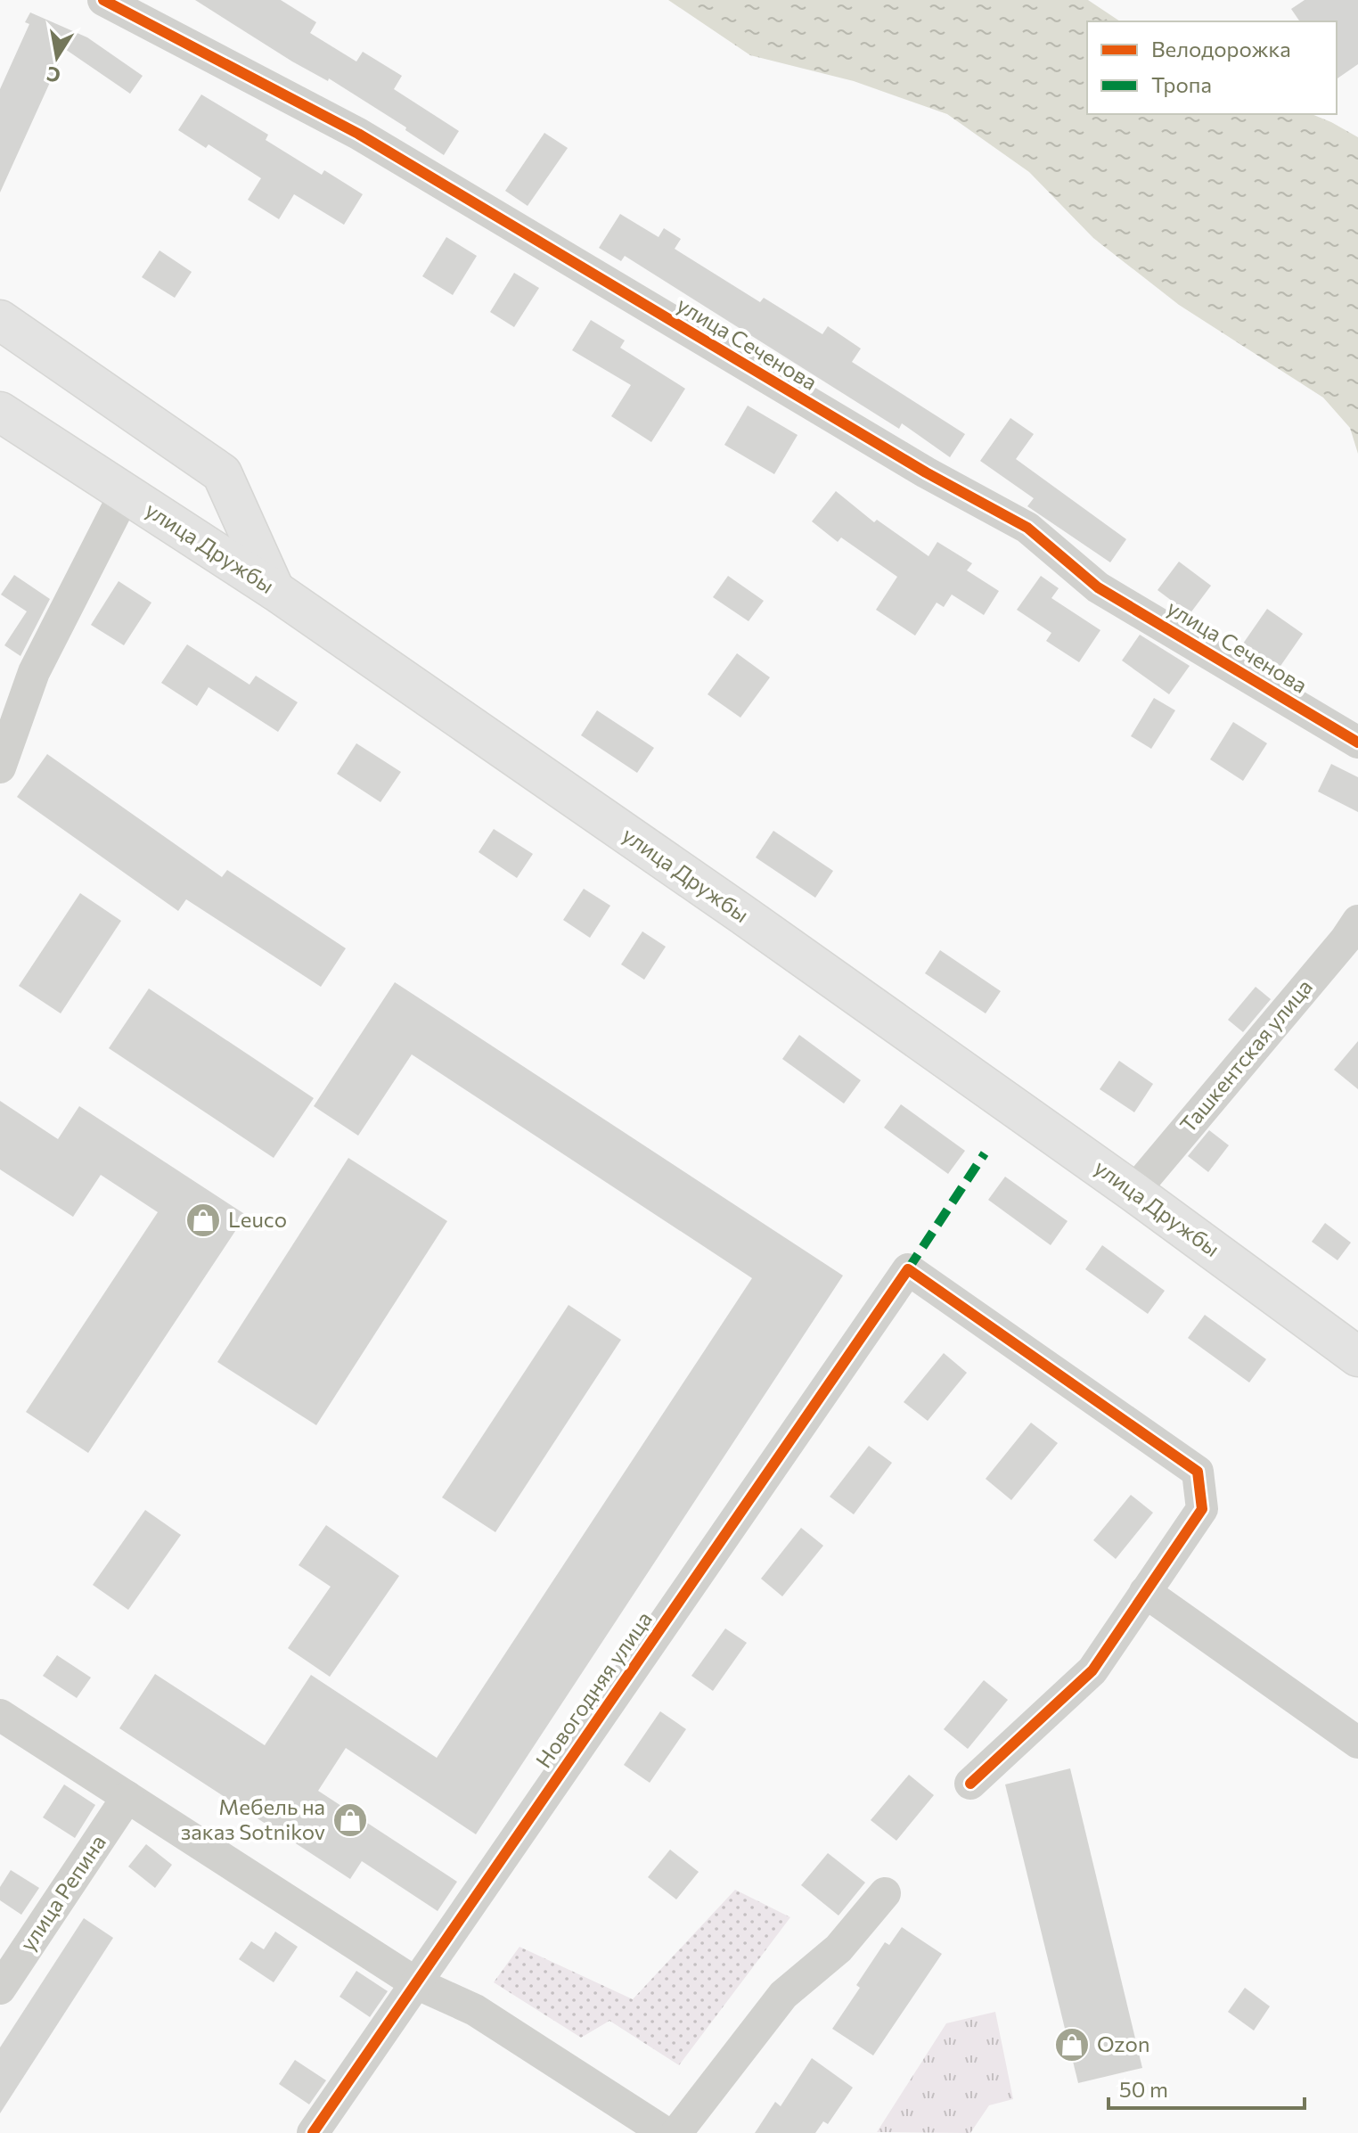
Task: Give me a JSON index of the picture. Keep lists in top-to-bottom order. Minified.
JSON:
{"streets":{"main road":["улица Дружбы"],"street":["улица Сеченова","Ташкентская улица","Новогодняя улица","улица Репина"]},"crossings":[["улица Дружбы","Ташкентская улица"]],"places":{"shop":["Leuco","Мебель на заказ Sotnikov","Ozon"]},"legend":["Велодорожка","Тропа"],"scale_bar":"50 m","north":"bottom"}
